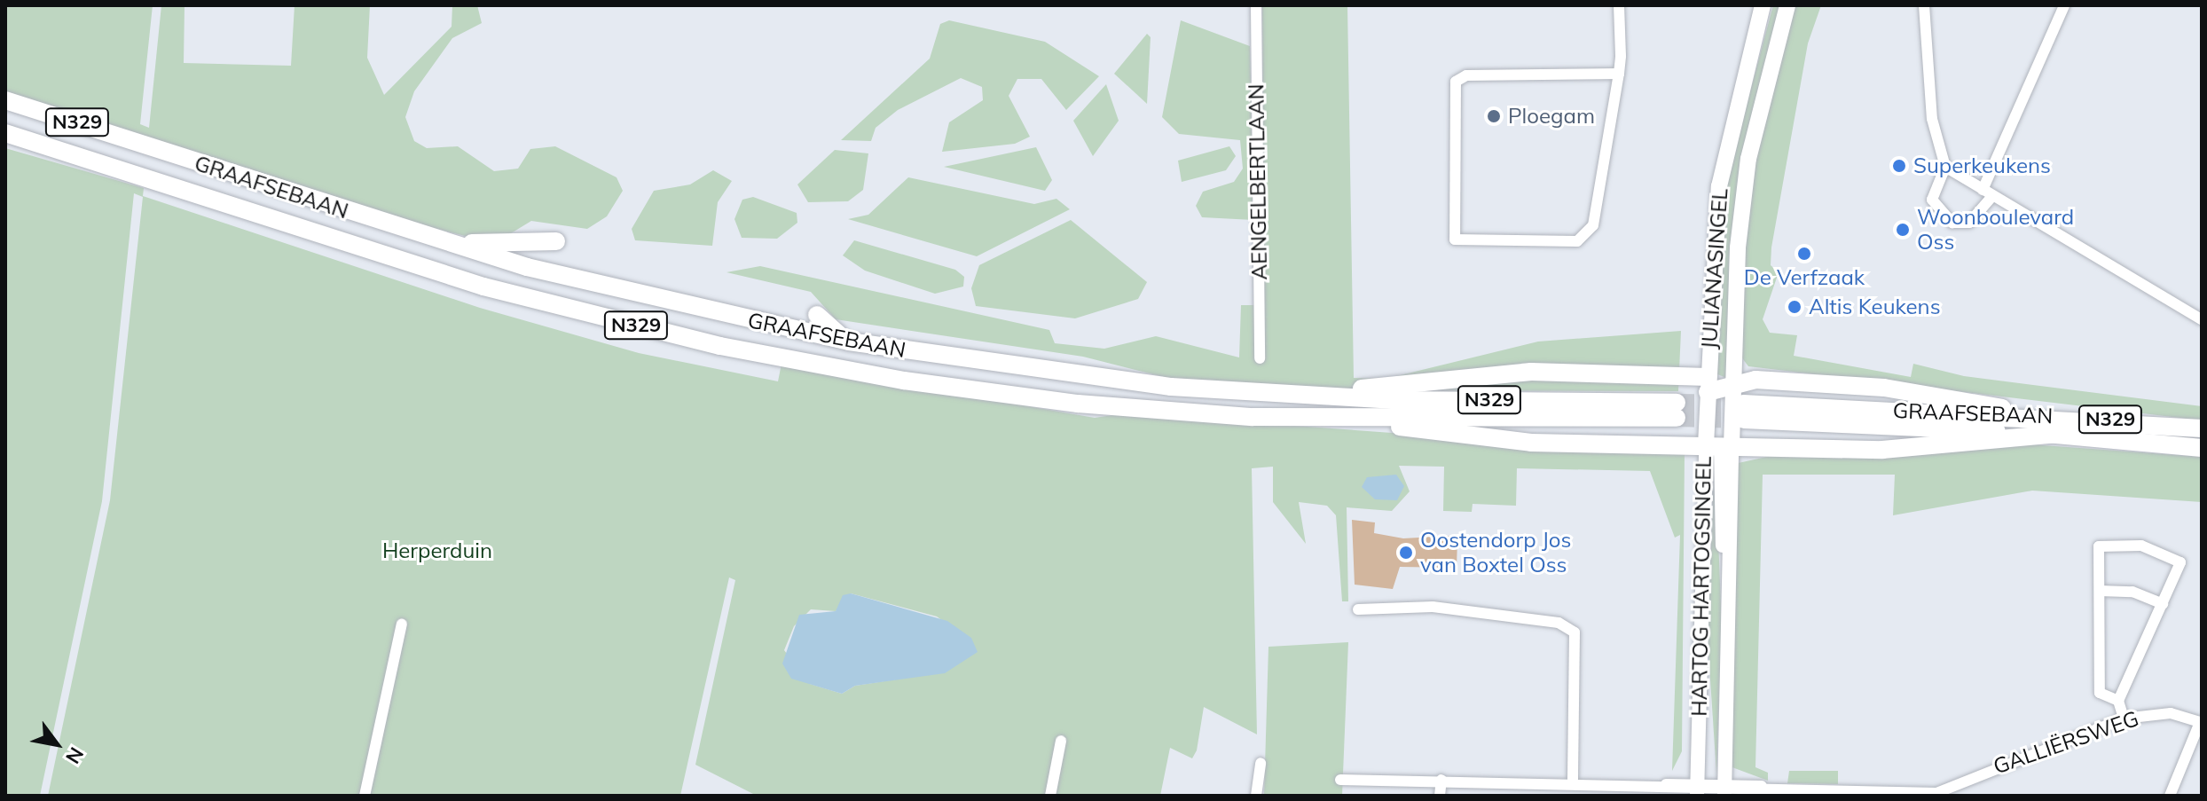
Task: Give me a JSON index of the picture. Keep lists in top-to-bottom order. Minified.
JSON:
{"streets":{"main road":["N329","GRAAFSEBAAN","JULIANASINGEL","HARTOG HARTOGSINGEL"],"street":["AENGELBERTLAAN","GALLIËRSWEG"]},"crossings":[["N329","GRAAFSEBAAN"],["N329","JULIANASINGEL"],["N329","HARTOG HARTOGSINGEL"],["JULIANASINGEL","HARTOG HARTOGSINGEL"],["HARTOG HARTOGSINGEL","GALLIËRSWEG"]],"parks":["Herperduin"],"places":["Ploegam","Superkeukens","Woonboulevard Oss","De Verfzaak","Altis Keukens","Oostendorp Jos van Boxtel Oss"],"north":"bottom right"}
